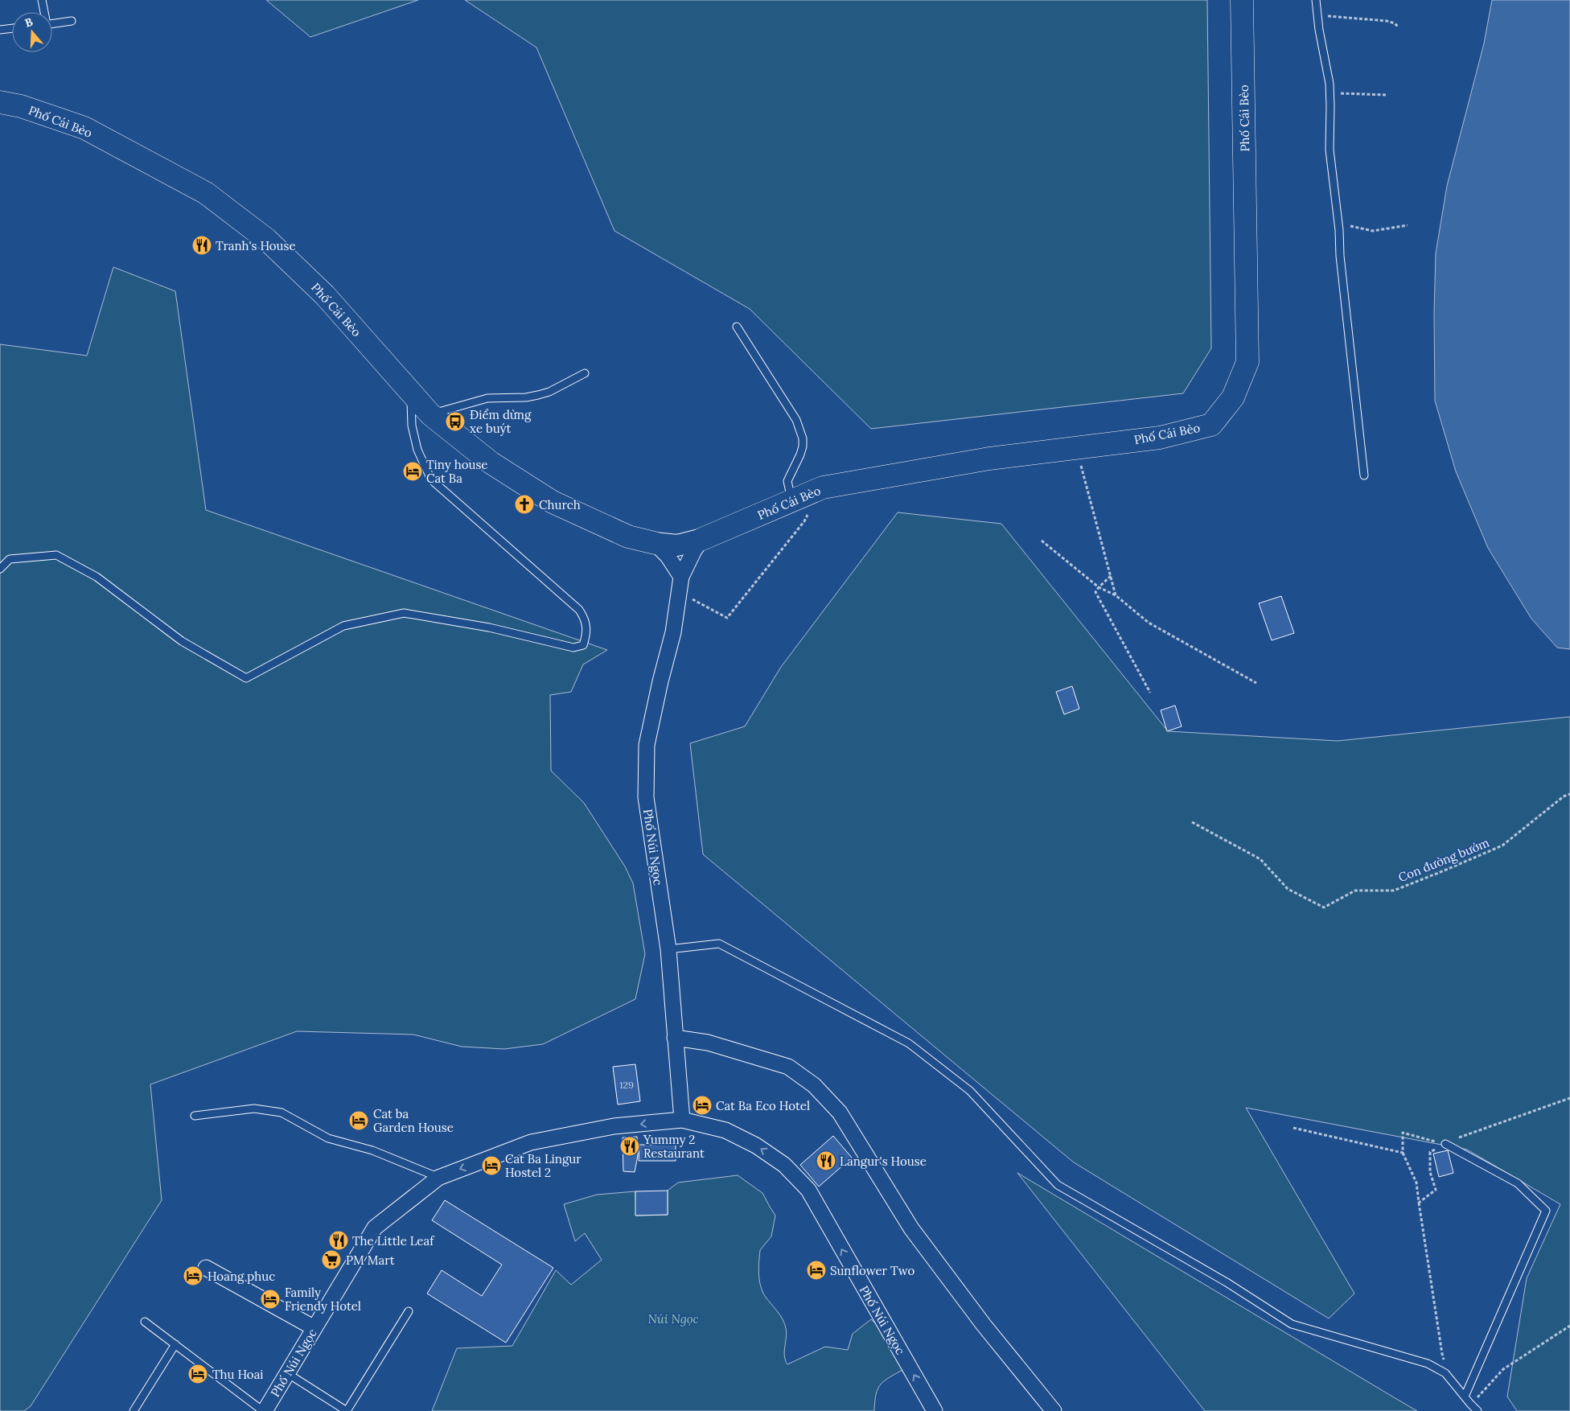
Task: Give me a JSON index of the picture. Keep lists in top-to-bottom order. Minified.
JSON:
{"streets":{"main road":["Phố Cái Bèo"],"street":["Phố Núi Ngọc"],"path":["Con đường bướm"]},"parks":["Núi Ngọc"],"places":{"restaurant":["Tranh's House","Yummy 2 Restaurant","Langur's House","The Little Leaf"],"bus stop":["Điểm dừng xe buýt"],"hotel":["Tiny house Cat Ba","Cat Ba Eco Hotel","Cat ba Garden House","Cat Ba Lingur Hostel 2","Sunflower Two","Hoang phuc","Family Friendy Hotel","Thu Hoai"],"church":["Church"],"supermarket":["PM Mart"]},"house_numbers":["129"],"north":"top"}
